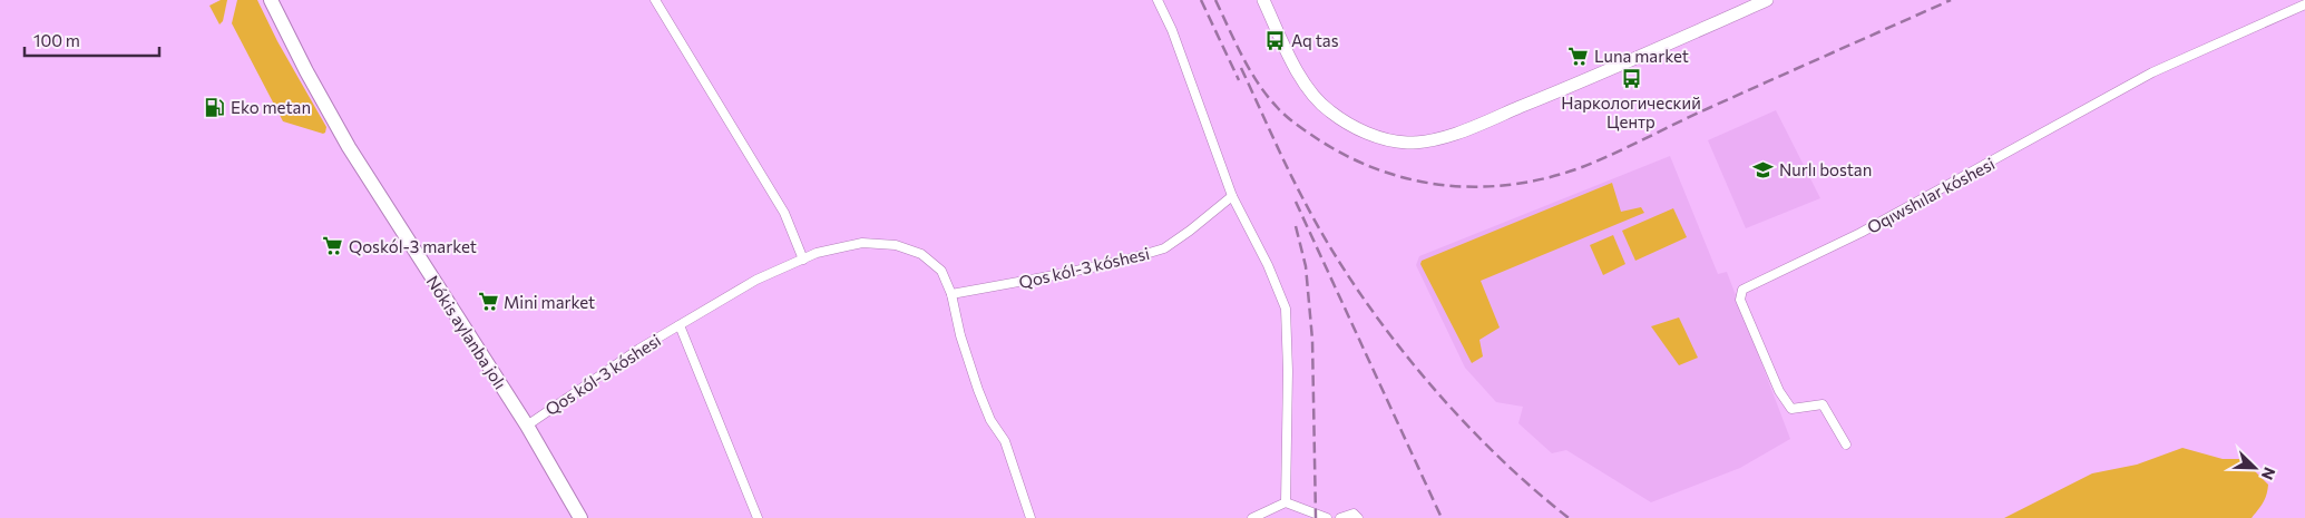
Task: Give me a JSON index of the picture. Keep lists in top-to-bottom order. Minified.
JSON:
{"streets":{"main road":["Nókis aylanba jolı"],"street":["Oqıwshılar kóshesi","Qos kól-3 kóshesi"]},"crossings":[["Qos kól-3 kóshesi","Nókis aylanba jolı"]],"places":{"bus stop":["Aq tas","Наркологический Центр"],"supermarket":["Luna market","Qoskól-3 market","Mini market"],"fuel station":["Eko metan"],"school or university":["Nurlı bostan"]},"scale_bar":"100 m","north":"bottom right"}
